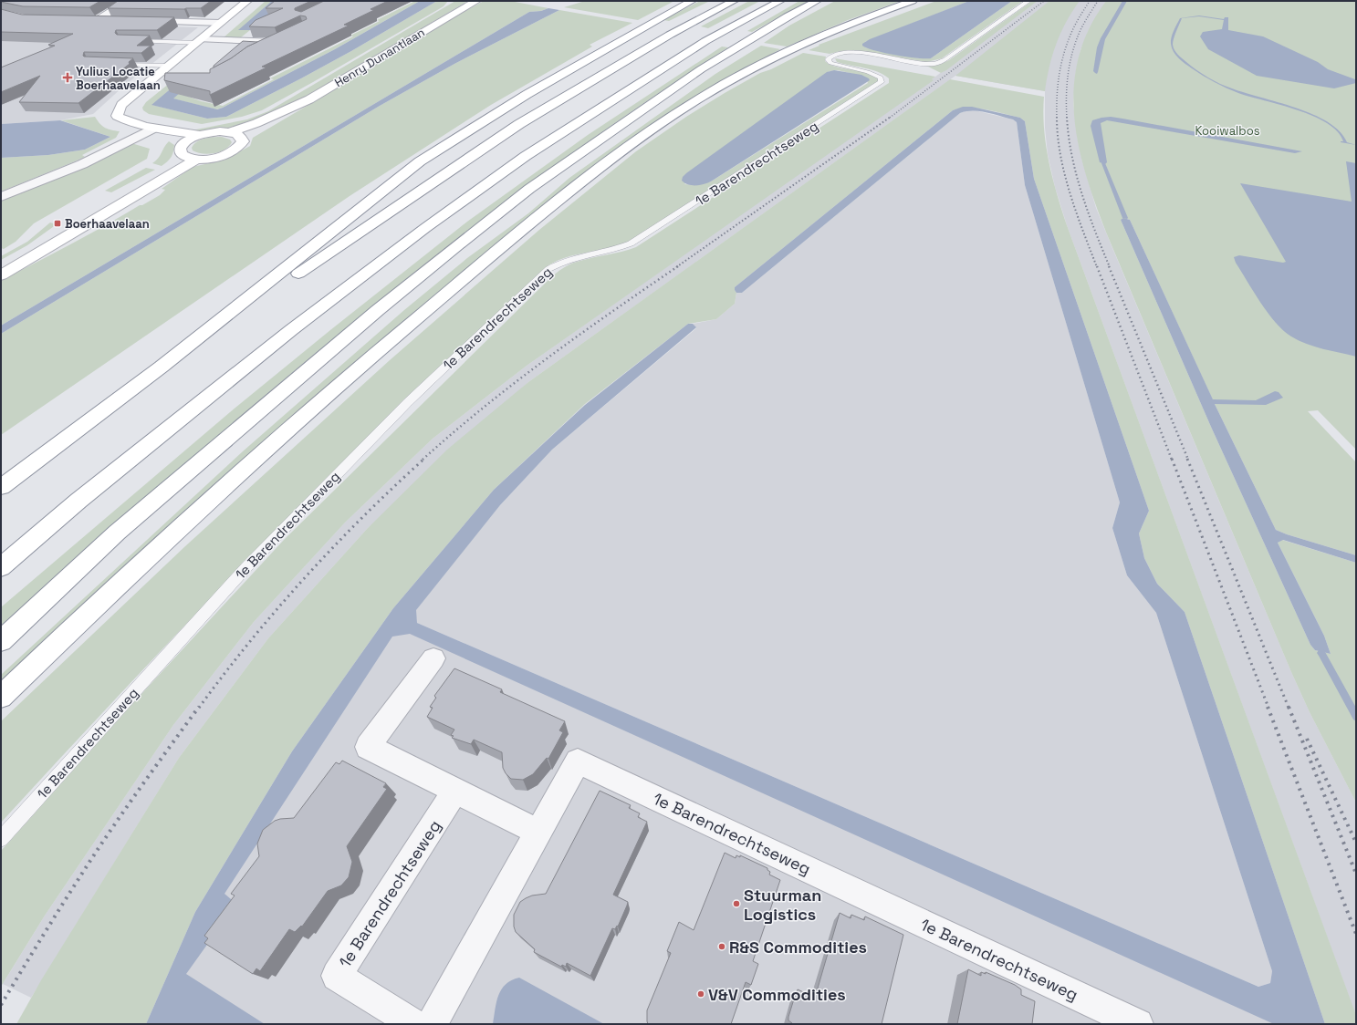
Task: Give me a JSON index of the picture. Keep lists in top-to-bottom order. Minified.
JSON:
{"streets":{"main road":["Henry Dunantlaan"],"street":["1e Barendrechtseweg"]},"parks":["Kooiwalbos"],"places":{"health":["Yulius Locatie Boerhaavelaan"],"transit":["Boerhaavelaan"],"other":["Stuurman Logistics","R&S Commodities","V&V Commodities"]}}
